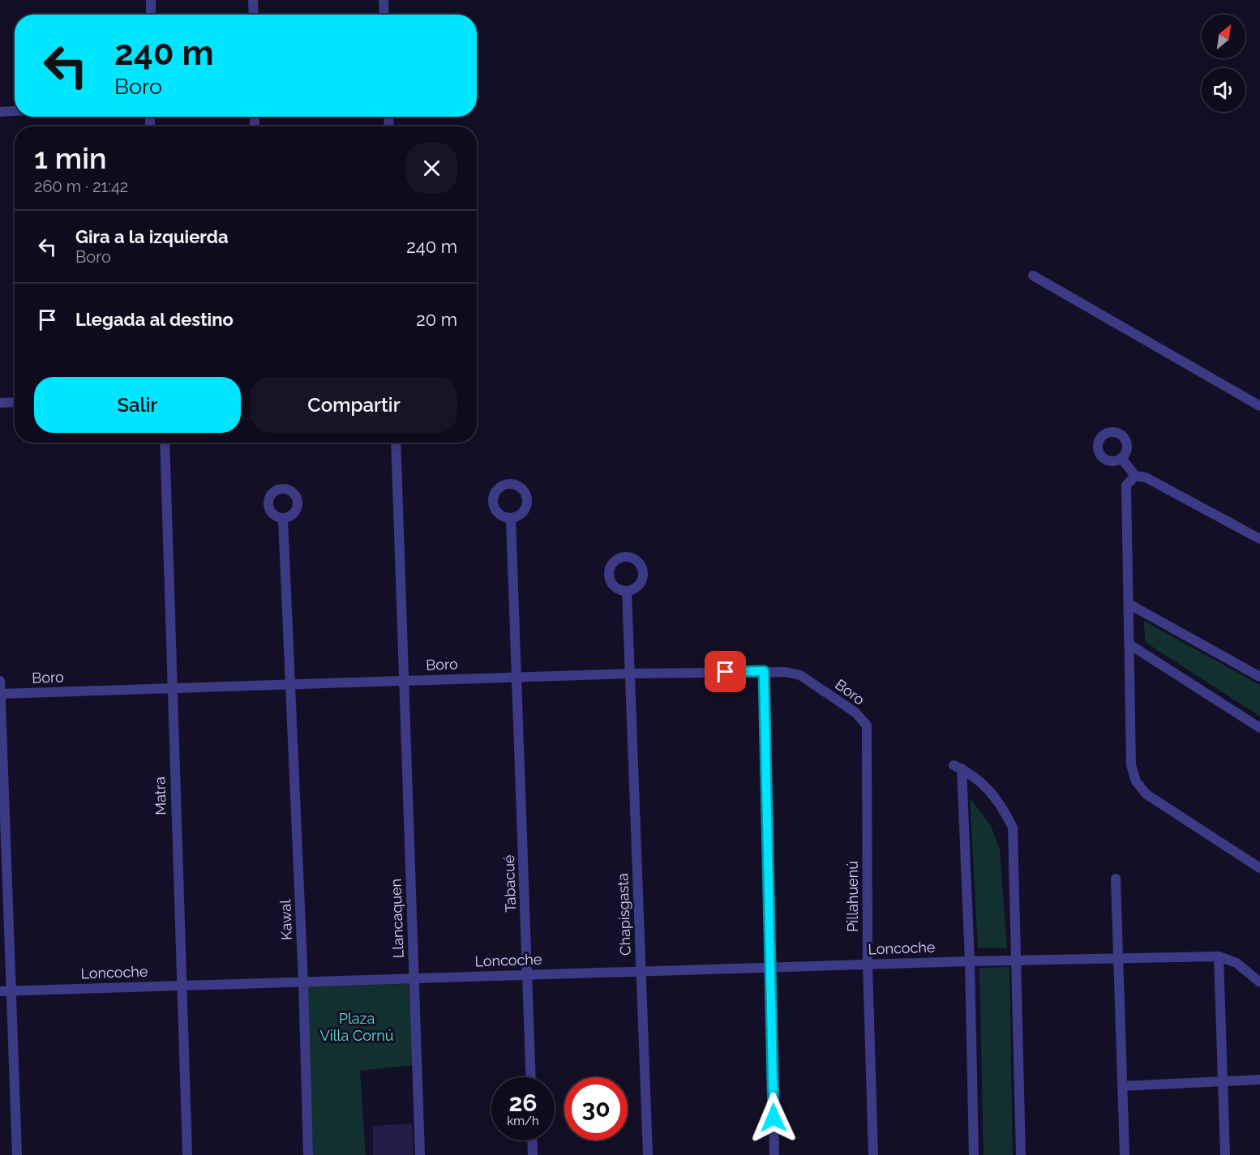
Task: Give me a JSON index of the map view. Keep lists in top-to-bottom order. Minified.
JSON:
{"streets":{"street":["Boro","Matra","Tabacué","Pillahuenú","Chapisgasta","Llancaquen","Kawal","Loncoche"]},"crossings":[["Boro","Matra"],["Boro","Tabacué"],["Boro","Pillahuenú"],["Boro","Chapisgasta"],["Boro","Llancaquen"],["Boro","Kawal"],["Matra","Loncoche"],["Tabacué","Loncoche"],["Pillahuenú","Loncoche"],["Chapisgasta","Loncoche"],["Llancaquen","Loncoche"],["Kawal","Loncoche"]],"parks":["Plaza Villa Cornú"],"north":"top right","page":{"turn":["240 m","Boro"],"heading":["1 min","260 m · 21:42"],"list":[{"name":"Gira a la izquierda","note":"Boro","value":"240 m"},{"name":"Llegada al destino","value":"20 m"}],"buttons":["Salir","Compartir"],"speed":"26 km/h","limit":"30"}}
